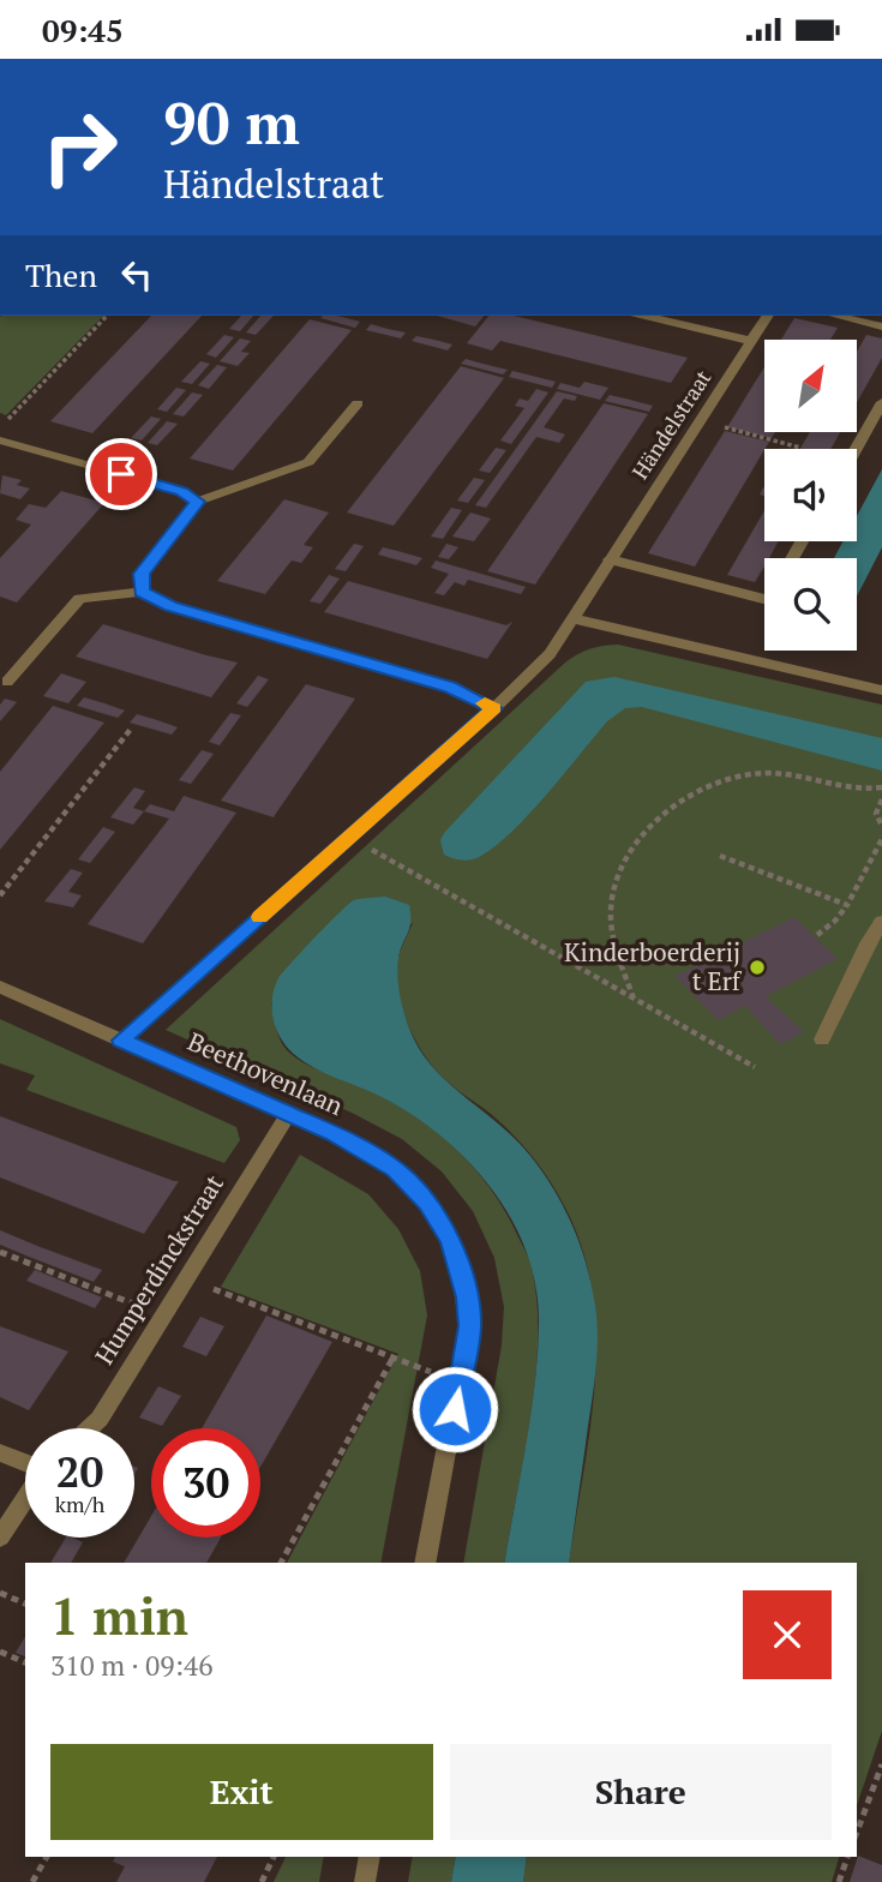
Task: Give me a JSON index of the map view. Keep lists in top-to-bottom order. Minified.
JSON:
{"streets":{"street":["Händelstraat","Beethovenlaan","Humperdinckstraat"]},"crossings":[["Händelstraat","Beethovenlaan"],["Beethovenlaan","Humperdinckstraat"]],"places":["Kinderboerderij t Erf"],"north":"top right","page":{"status":"09:45","turn":["90 m","Händelstraat"],"then":"Then","speed":"20 km/h","limit":"30","heading":["1 min","310 m · 09:46"],"buttons":["Exit","Share"]}}
